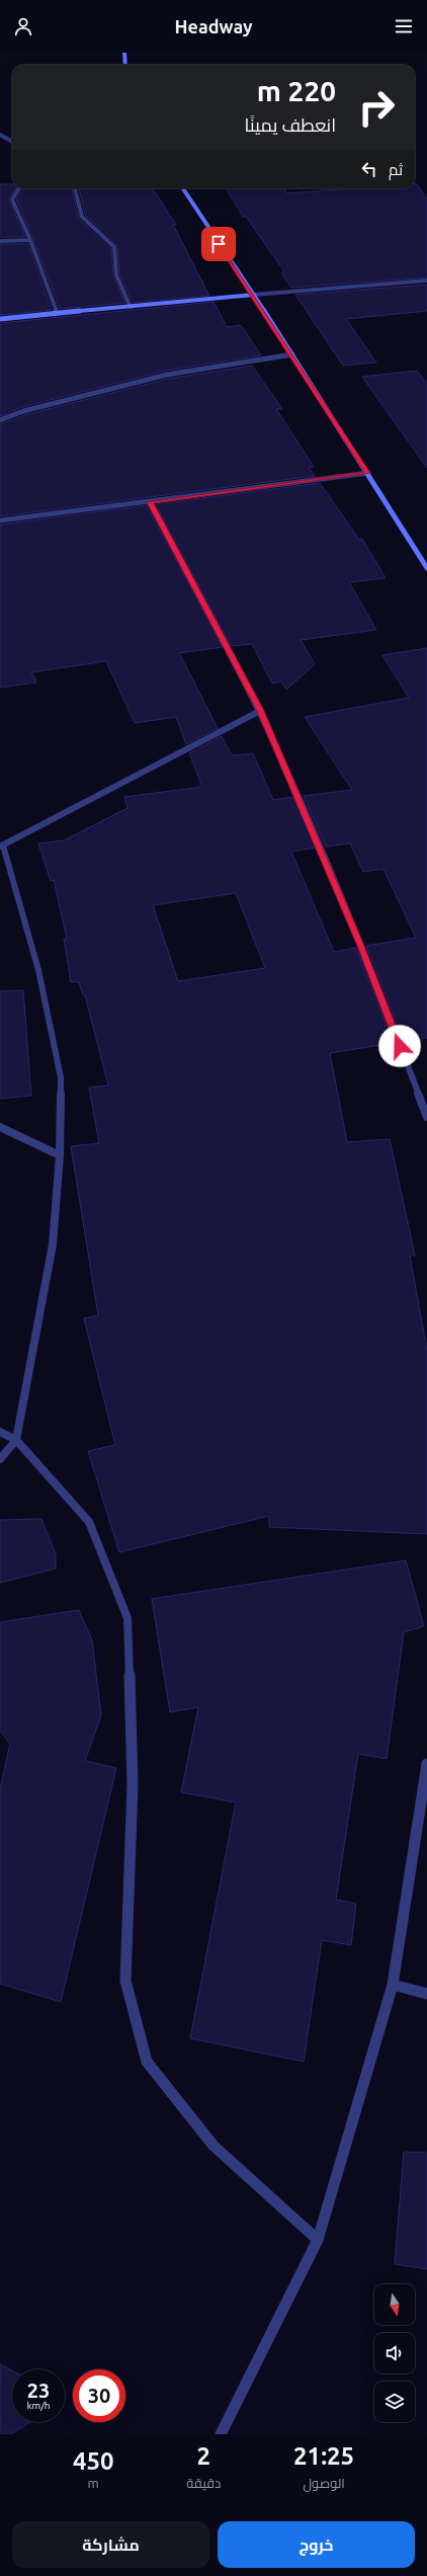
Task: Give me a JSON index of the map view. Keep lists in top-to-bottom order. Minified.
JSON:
{"north":"bottom","page":{"header":"Headway","turn":["220 m","انعطف يمينًا"],"then":"ثم","speed":"23 km/h","limit":"30","eta":["21:25","الوصول","2","دقيقة","450","m"],"buttons":["خروج","مشاركة"]}}
